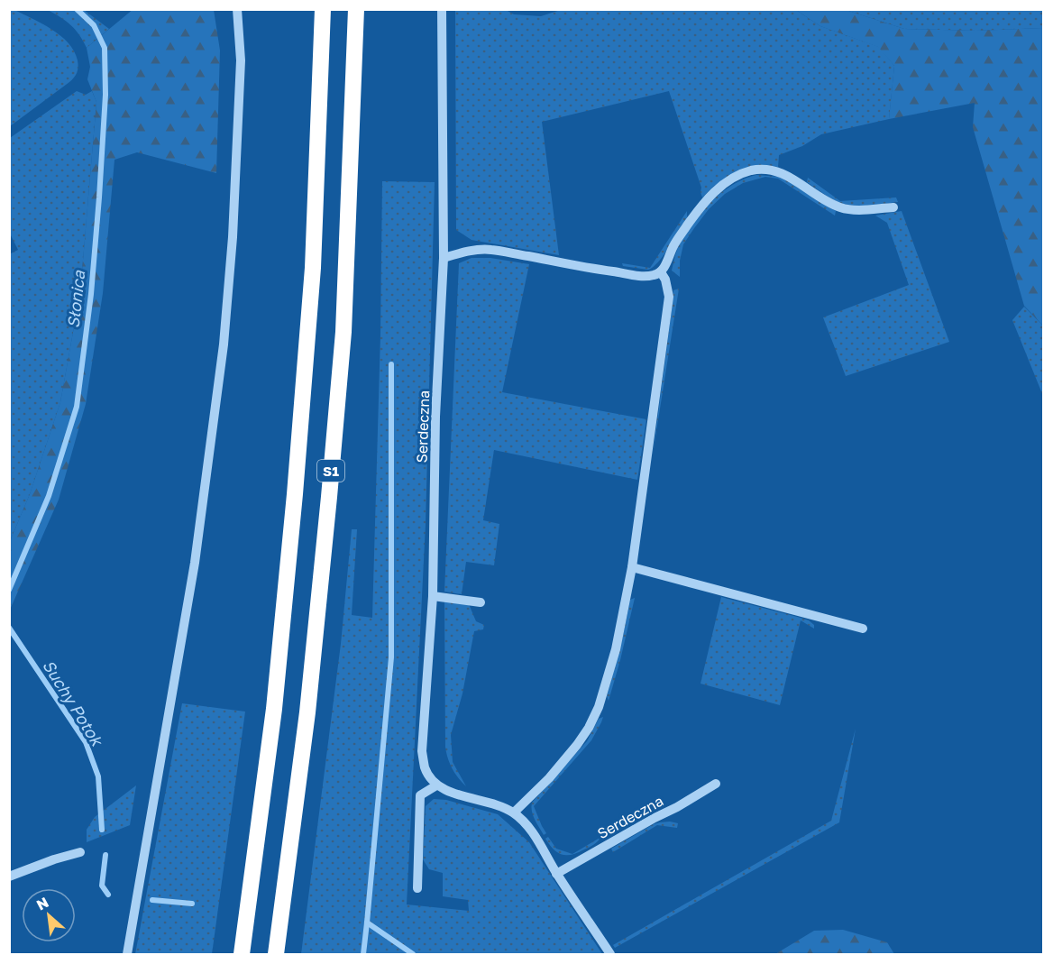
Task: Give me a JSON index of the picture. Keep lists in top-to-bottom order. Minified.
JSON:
{"streets":{"highway":["S1"],"street":["Serdeczna"]},"water":["Słonica","Suchy Potok"],"north":"top left"}
